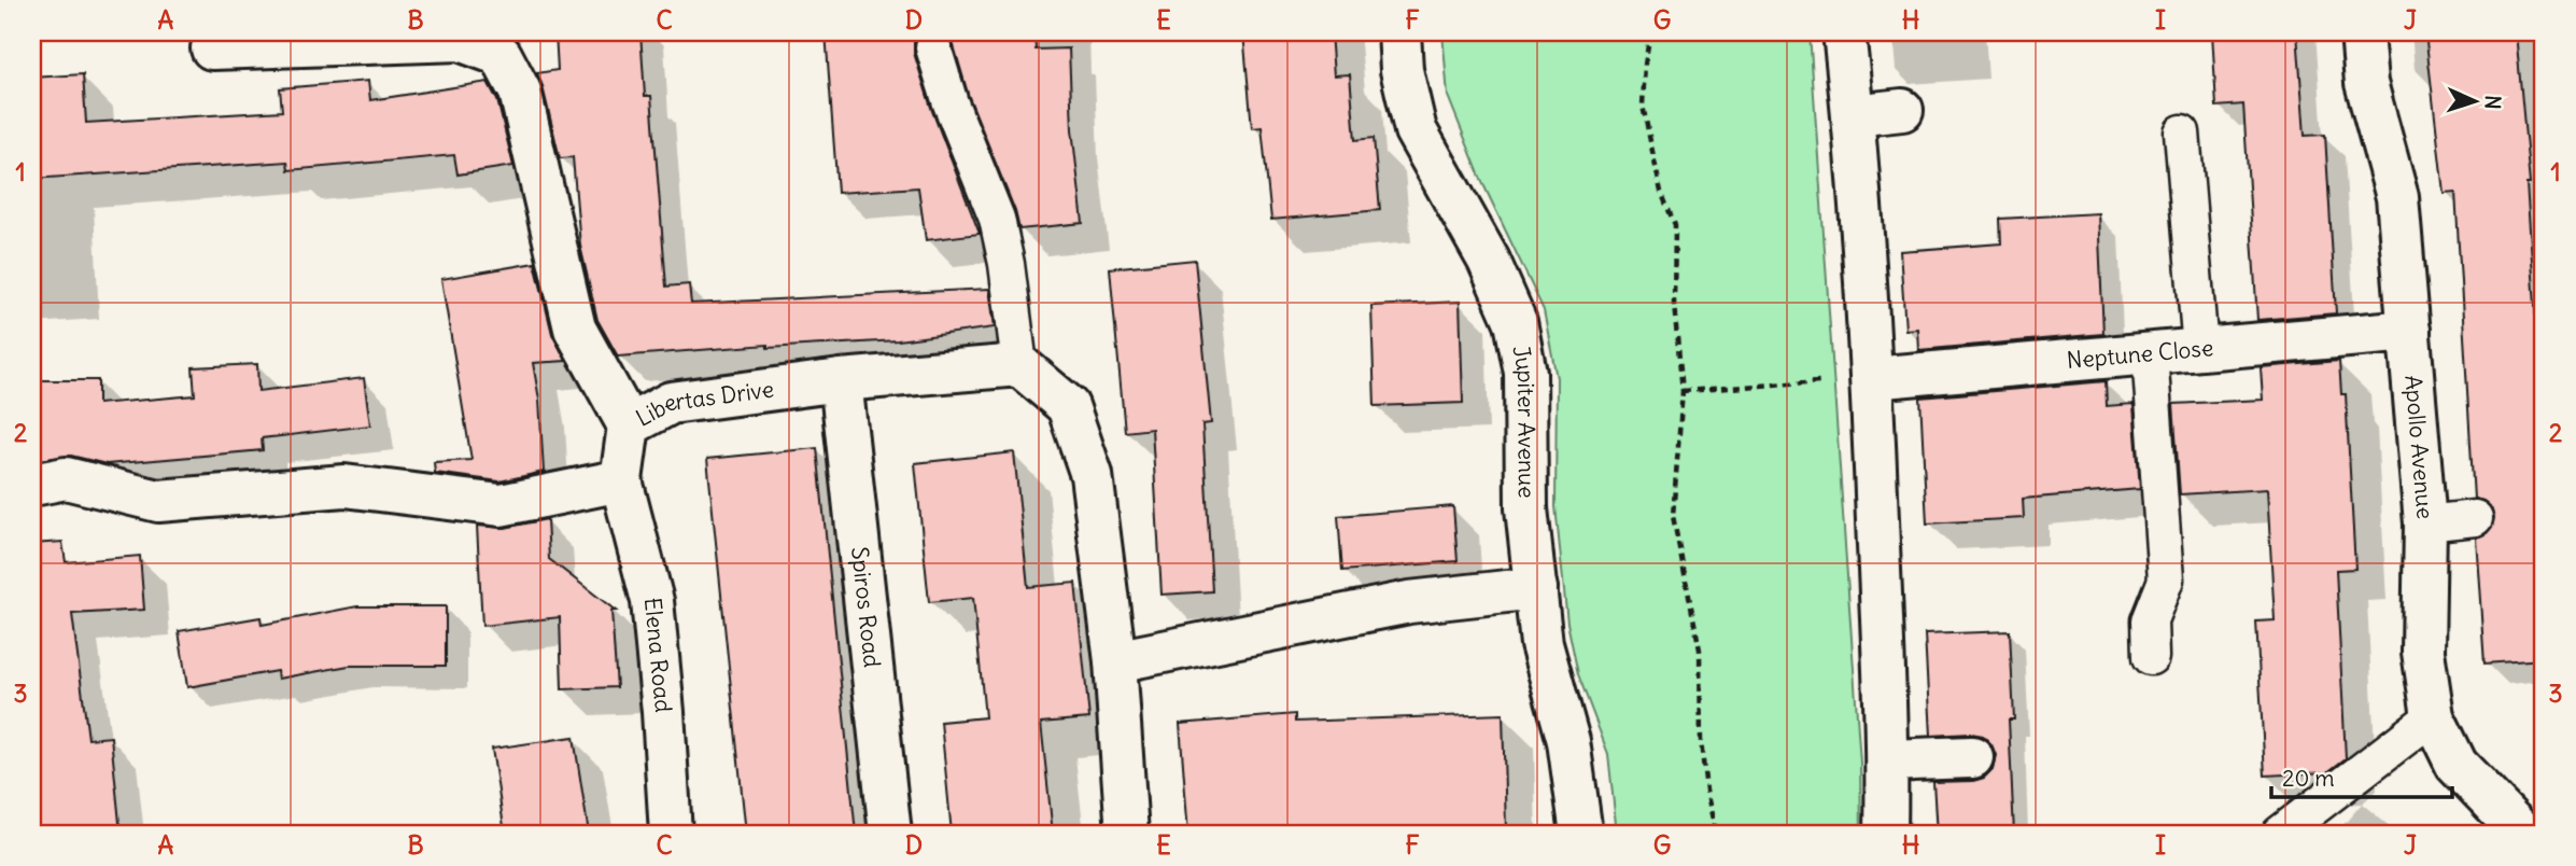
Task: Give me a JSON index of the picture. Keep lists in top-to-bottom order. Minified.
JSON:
{"streets":{"street":["Neptune Close","Libertas Drive","Jupiter Avenue","Apollo Avenue","Spiros Road","Elena Road"]},"crossings":[["Neptune Close","Apollo Avenue"],["Libertas Drive","Spiros Road"],["Libertas Drive","Elena Road"]],"scale_bar":"20 m","north":"right","grid":{"columns":["A","B","C","D","E","F","G","H","I","J"],"rows":["1","2","3"]}}
